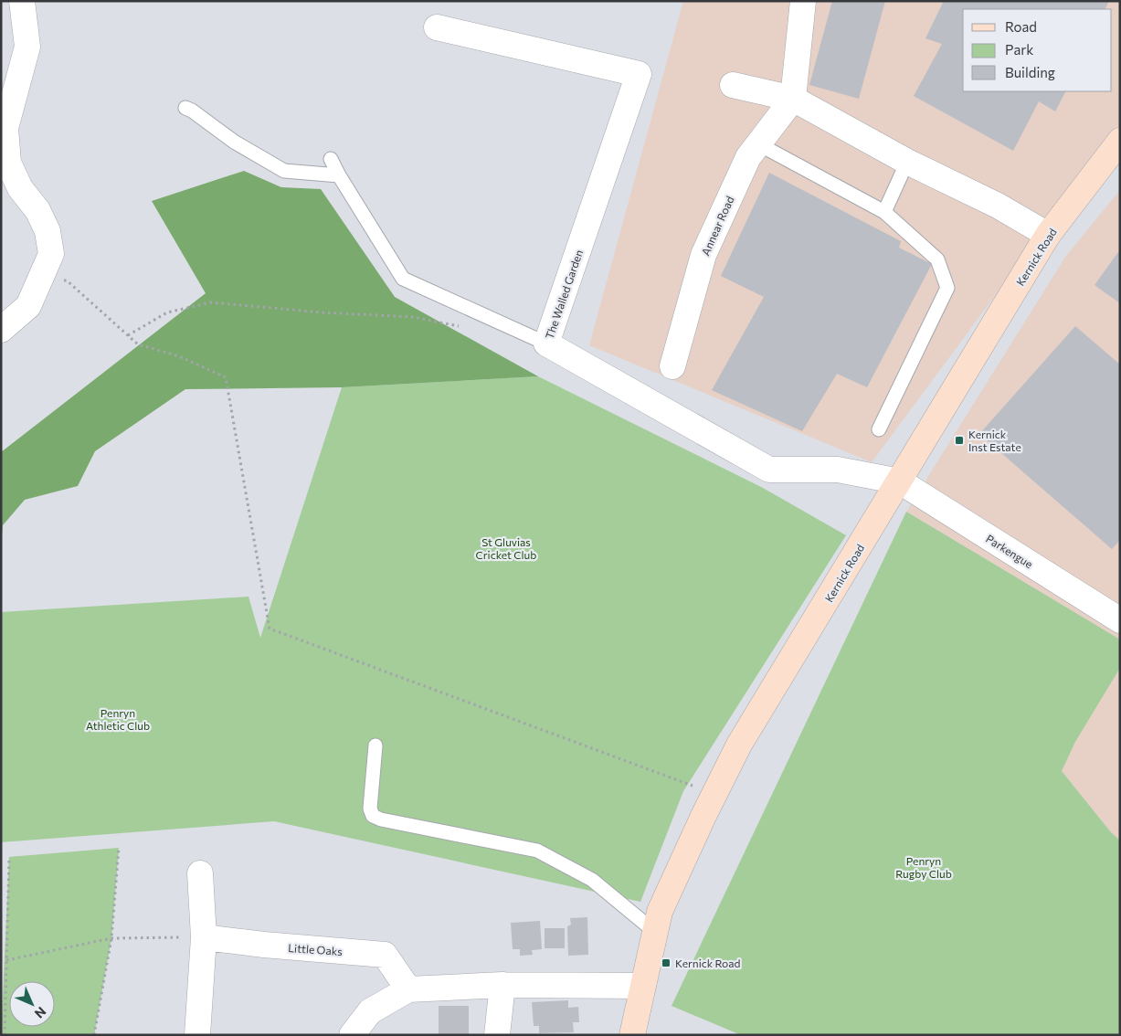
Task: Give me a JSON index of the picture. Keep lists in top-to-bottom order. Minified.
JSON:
{"streets":{"street":["Annear Road","Kernick Road","The Walled Garden","Parkengue","Little Oaks"]},"crossings":[["Kernick Road","The Walled Garden"],["Kernick Road","Parkengue"],["The Walled Garden","Parkengue"]],"parks":["St Gluvias Cricket Club","Penryn Athletic Club","Penryn Rugby Club"],"places":{"transit":["Kernick Inst Estate","Kernick Road"]},"legend":["Road","Park","Building"],"north":"bottom right"}
